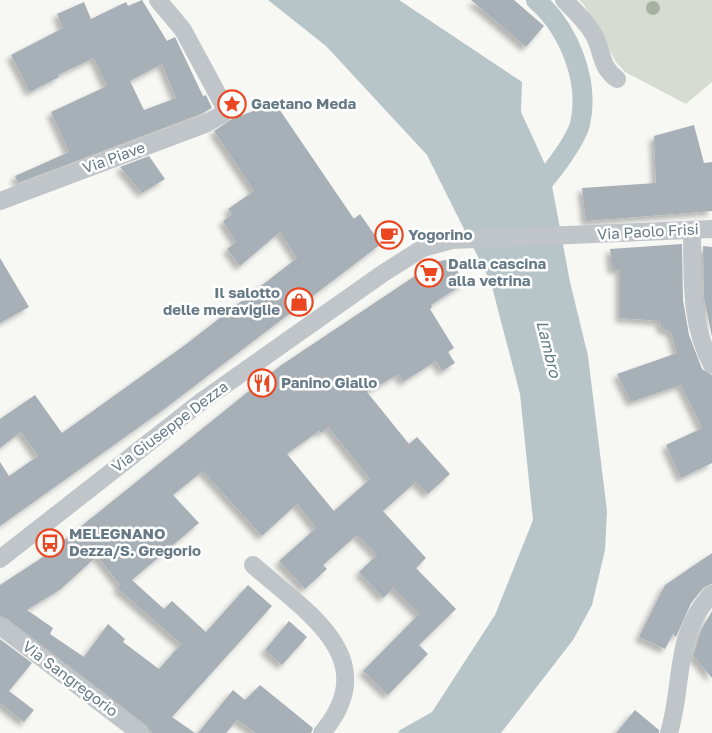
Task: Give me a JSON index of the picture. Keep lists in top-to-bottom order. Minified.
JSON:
{"streets":{"street":["Via Piave","Via Paolo Frisi","Via Giuseppe Dezza","Via Sangregorio"]},"crossings":[["Via Paolo Frisi","Via Giuseppe Dezza"]],"water":["Lambro"],"places":{"place":["Gaetano Meda"],"cafe":["Yogorino"],"supermarket":["Dalla cascina alla vetrina"],"shop":["Il salotto delle meraviglie"],"restaurant":["Panino Giallo"],"bus stop":["MELEGNANO Dezza/S. Gregorio"]}}
